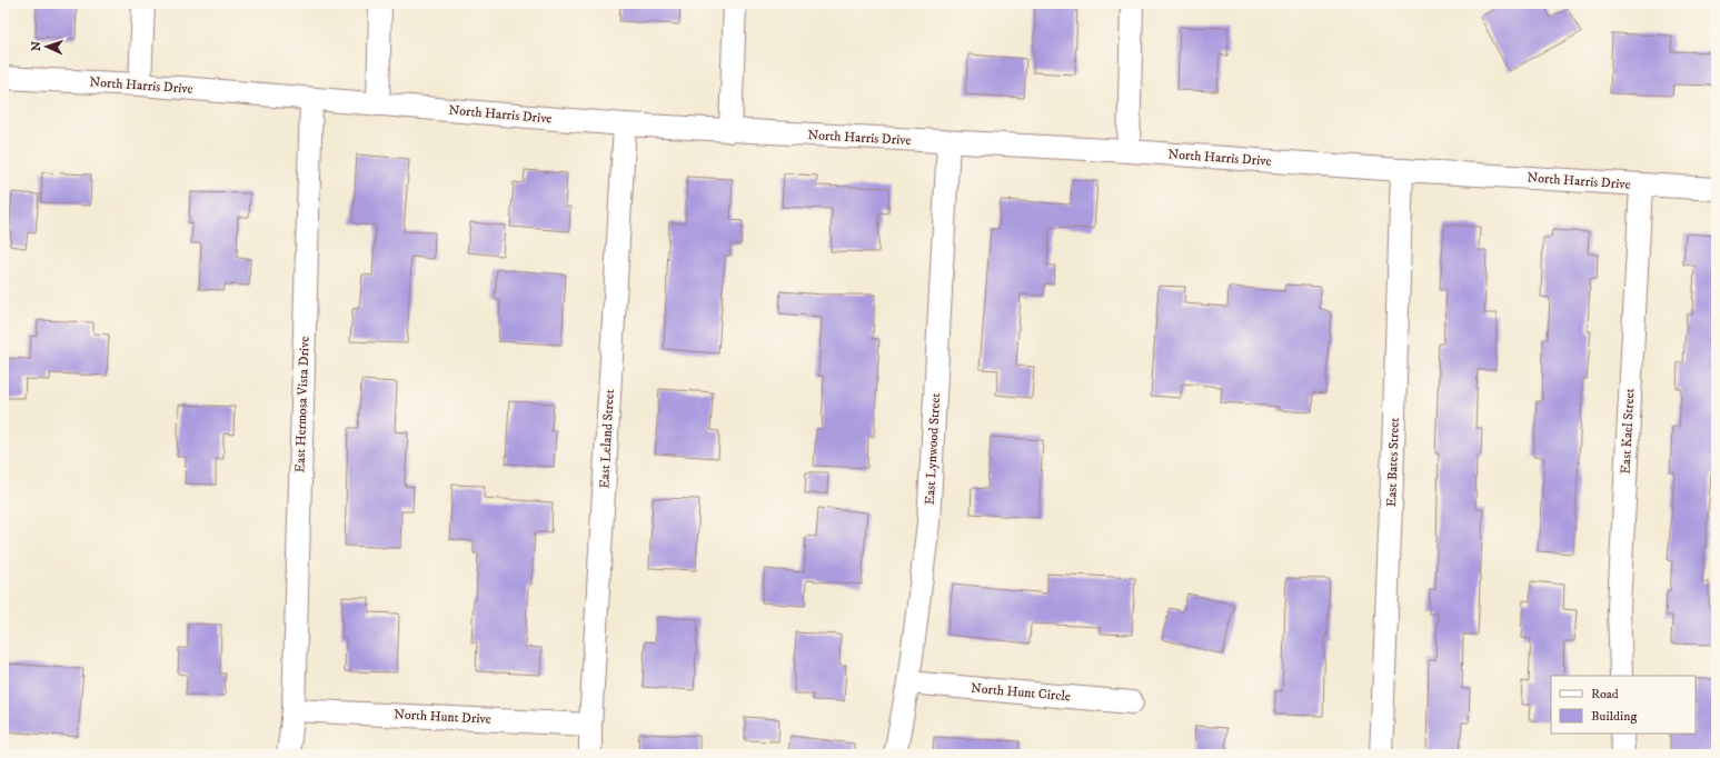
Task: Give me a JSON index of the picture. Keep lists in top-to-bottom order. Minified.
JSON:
{"streets":{"street":["North Harris Drive","East Hermosa Vista Drive","East Kael Street","East Leland Street","East Lynwood Street","East Bates Street","North Hunt Circle","North Hunt Drive"]},"crossings":[["North Harris Drive","East Hermosa Vista Drive"],["North Harris Drive","East Kael Street"],["North Harris Drive","East Leland Street"],["North Harris Drive","East Lynwood Street"],["North Harris Drive","East Bates Street"],["East Hermosa Vista Drive","North Hunt Drive"],["East Leland Street","North Hunt Drive"],["East Lynwood Street","North Hunt Circle"]],"legend":["Road","Building"],"north":"left"}
